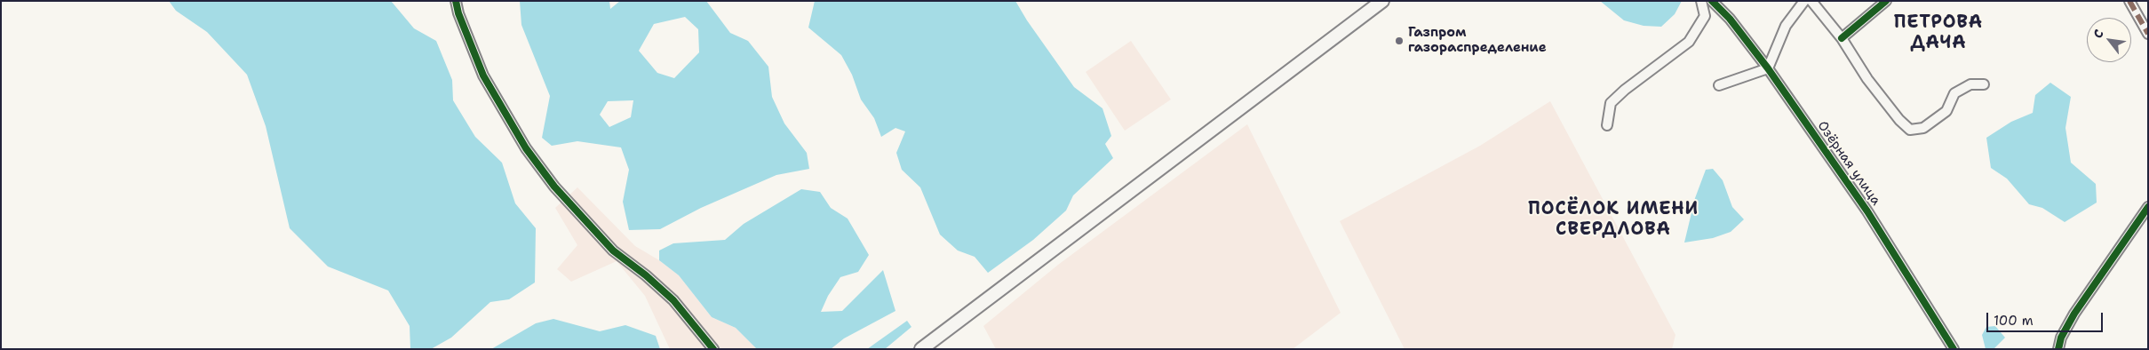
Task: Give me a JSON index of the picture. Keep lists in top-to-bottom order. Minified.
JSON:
{"streets":{"street":["Озёрная улица"]},"districts":["ПЕТРОВА ДАЧА","ПОСЁЛОК ИМЕНИ СВЕРДЛОВА"],"places":["Газпром газораспределение"],"scale_bar":"100 m","north":"top left"}
